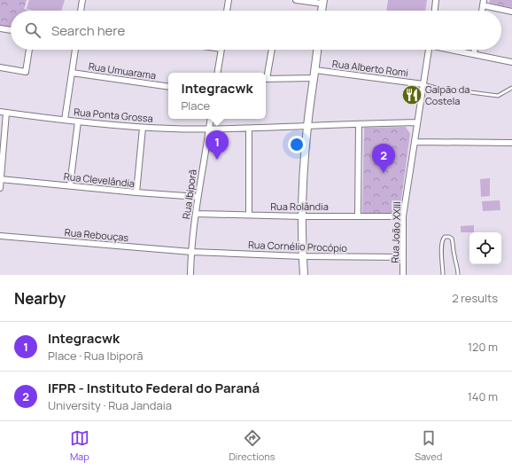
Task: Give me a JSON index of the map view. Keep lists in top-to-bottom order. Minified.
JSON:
{"streets":{"street":["Rua Alberto Romi","Rua Umuarama","Rua Ponta Grossa","Rua Clevelândia","Rua Ibiporã","Rua Rolândia","Rua João XXIII","Rua Rebouças","Rua Cornélio Procópio"]},"crossings":[["Rua Alberto Romi","Rua João XXIII"],["Rua Ponta Grossa","Rua Ibiporã"],["Rua Ponta Grossa","Rua João XXIII"],["Rua Clevelândia","Rua Ibiporã"],["Rua Ibiporã","Rua Rolândia"],["Rua Ibiporã","Rua Rebouças"],["Rua Ibiporã","Rua Cornélio Procópio"],["Rua Rolândia","Rua João XXIII"],["Rua João XXIII","Rua Cornélio Procópio"],["Rua Rebouças","Rua Cornélio Procópio"]],"places":{"restaurant":["Galpão da Costela"]},"page":{"search":"Search here","popup":["Integracwk","Place"],"pins":["1","2"],"heading":["Nearby","2 results"],"list":[{"mark":"1","name":"Integracwk","note":"Place · Rua Ibiporã","value":"120 m"},{"mark":"2","name":"IFPR - Instituto Federal do Paraná","note":"University · Rua Jandaia","value":"140 m"}],"nav":["Map","Directions","Saved"]}}
